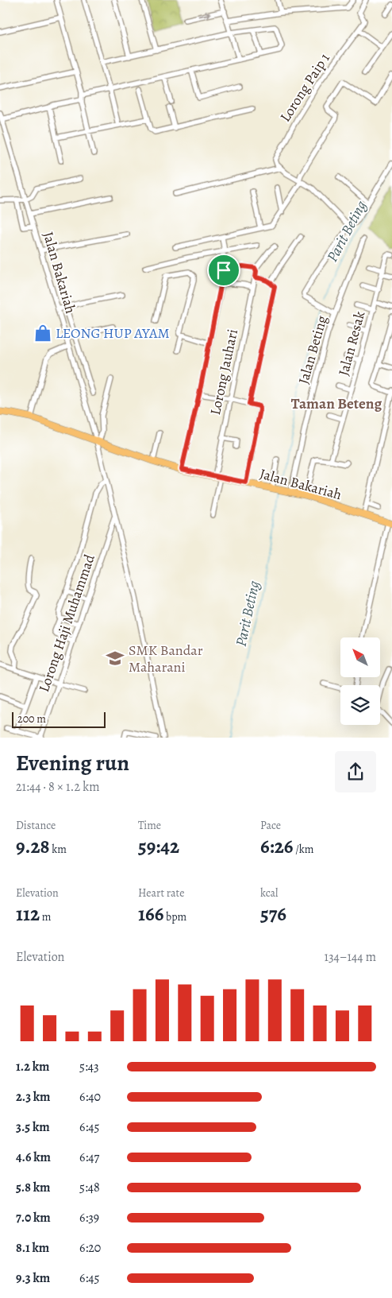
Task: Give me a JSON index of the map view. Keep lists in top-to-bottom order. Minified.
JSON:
{"streets":{"main road":["Jalan Bakariah"],"street":["Lorong Paip 1","Jalan Resak","Jalan Beting","Lorong Jauhari","Lorong Haji Muhammad"]},"crossings":[["Jalan Bakariah","Jalan Beting"],["Jalan Bakariah","Lorong Jauhari"]],"districts":["Taman Beteng"],"water":["Parit Beting"],"places":{"shop":["LEONG HUP AYAM"],"school or university":["SMK Bandar Maharani"]},"scale_bar":"200 m","north":"top left","page":{"scale":"200 m","heading":["Evening run","21:44 · 8 × 1.2 km"],"stats":[["Distance","9.28 km"],["Time","59:42"],["Pace","6:26 /km"],["Elevation","112 m"],["Heart rate","166 bpm"],["kcal","576"]],"chart":["Elevation","134–144 m"],"list":[{"name":"1.2 km","note":"5:43"},{"name":"2.3 km","note":"6:40"},{"name":"3.5 km","note":"6:45"},{"name":"4.6 km","note":"6:47"},{"name":"5.8 km","note":"5:48"},{"name":"7.0 km","note":"6:39"},{"name":"8.1 km","note":"6:20"},{"name":"9.3 km","note":"6:45"}]}}
